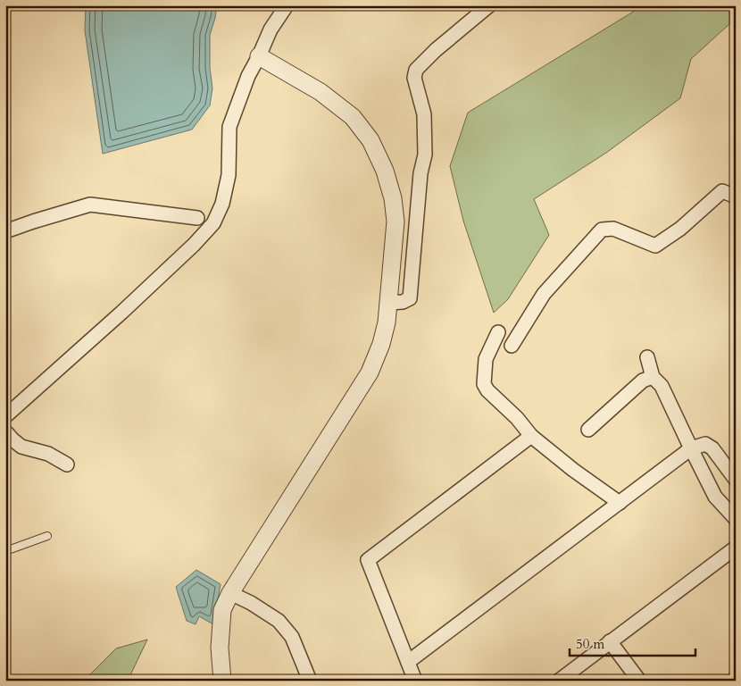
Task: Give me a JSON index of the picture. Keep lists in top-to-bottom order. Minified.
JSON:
{"scale_bar":"50 m"}
